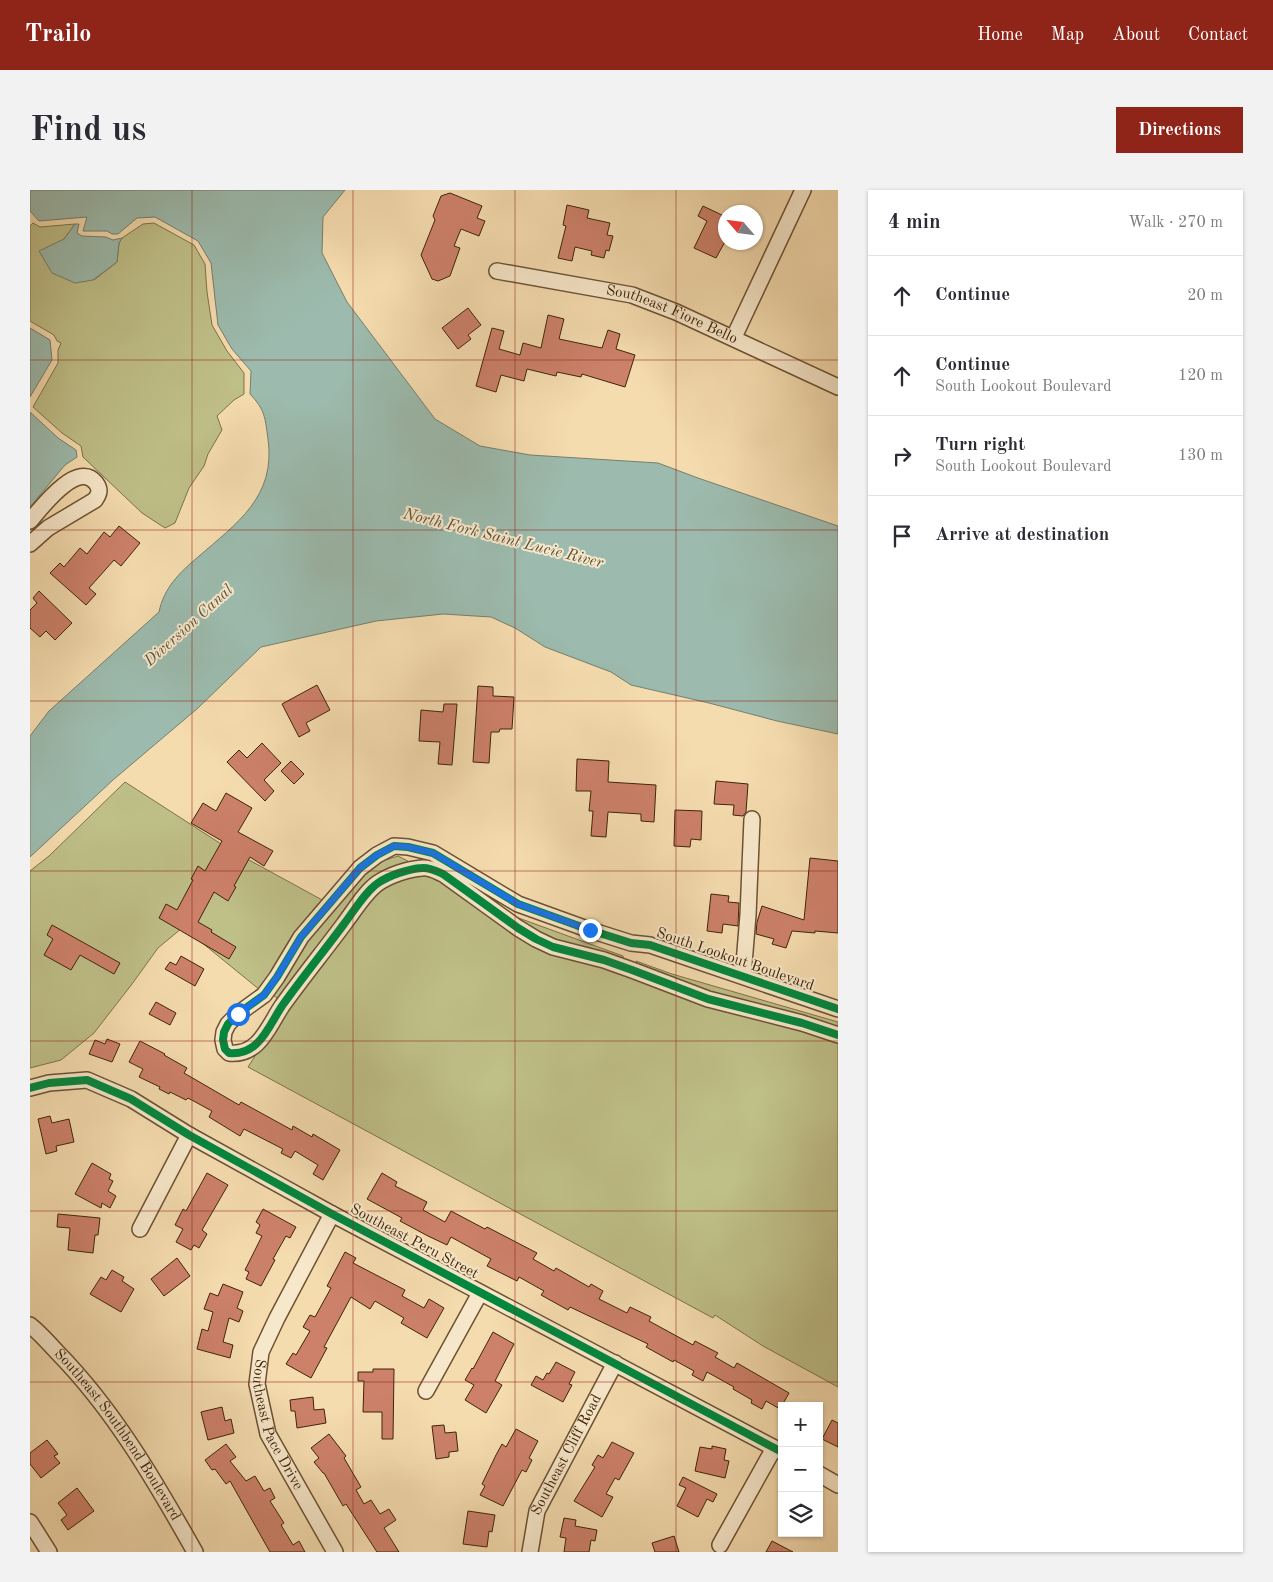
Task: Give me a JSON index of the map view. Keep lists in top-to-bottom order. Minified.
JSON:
{"streets":{"street":["Southeast Fiore Bello","South Lookout Boulevard","Southeast Peru Street","Southeast Pace Drive","Southeast Southbend Boulevard","Southeast Cliff Road"]},"crossings":[["Southeast Peru Street","Southeast Pace Drive"],["Southeast Peru Street","Southeast Cliff Road"]],"water":["North Fork Saint Lucie River","Diversion Canal"],"north":"top left","page":{"header":"Trailo","nav":["Home","Map","About","Contact"],"buttons":"Directions","title":"Find us","heading":["4 min","Walk · 270 m"],"list":[["Continue","20 m"],["Continue","South Lookout Boulevard","120 m"],["Turn right","South Lookout Boulevard","130 m"],"Arrive at destination"],"map_buttons":["+","−"]}}
